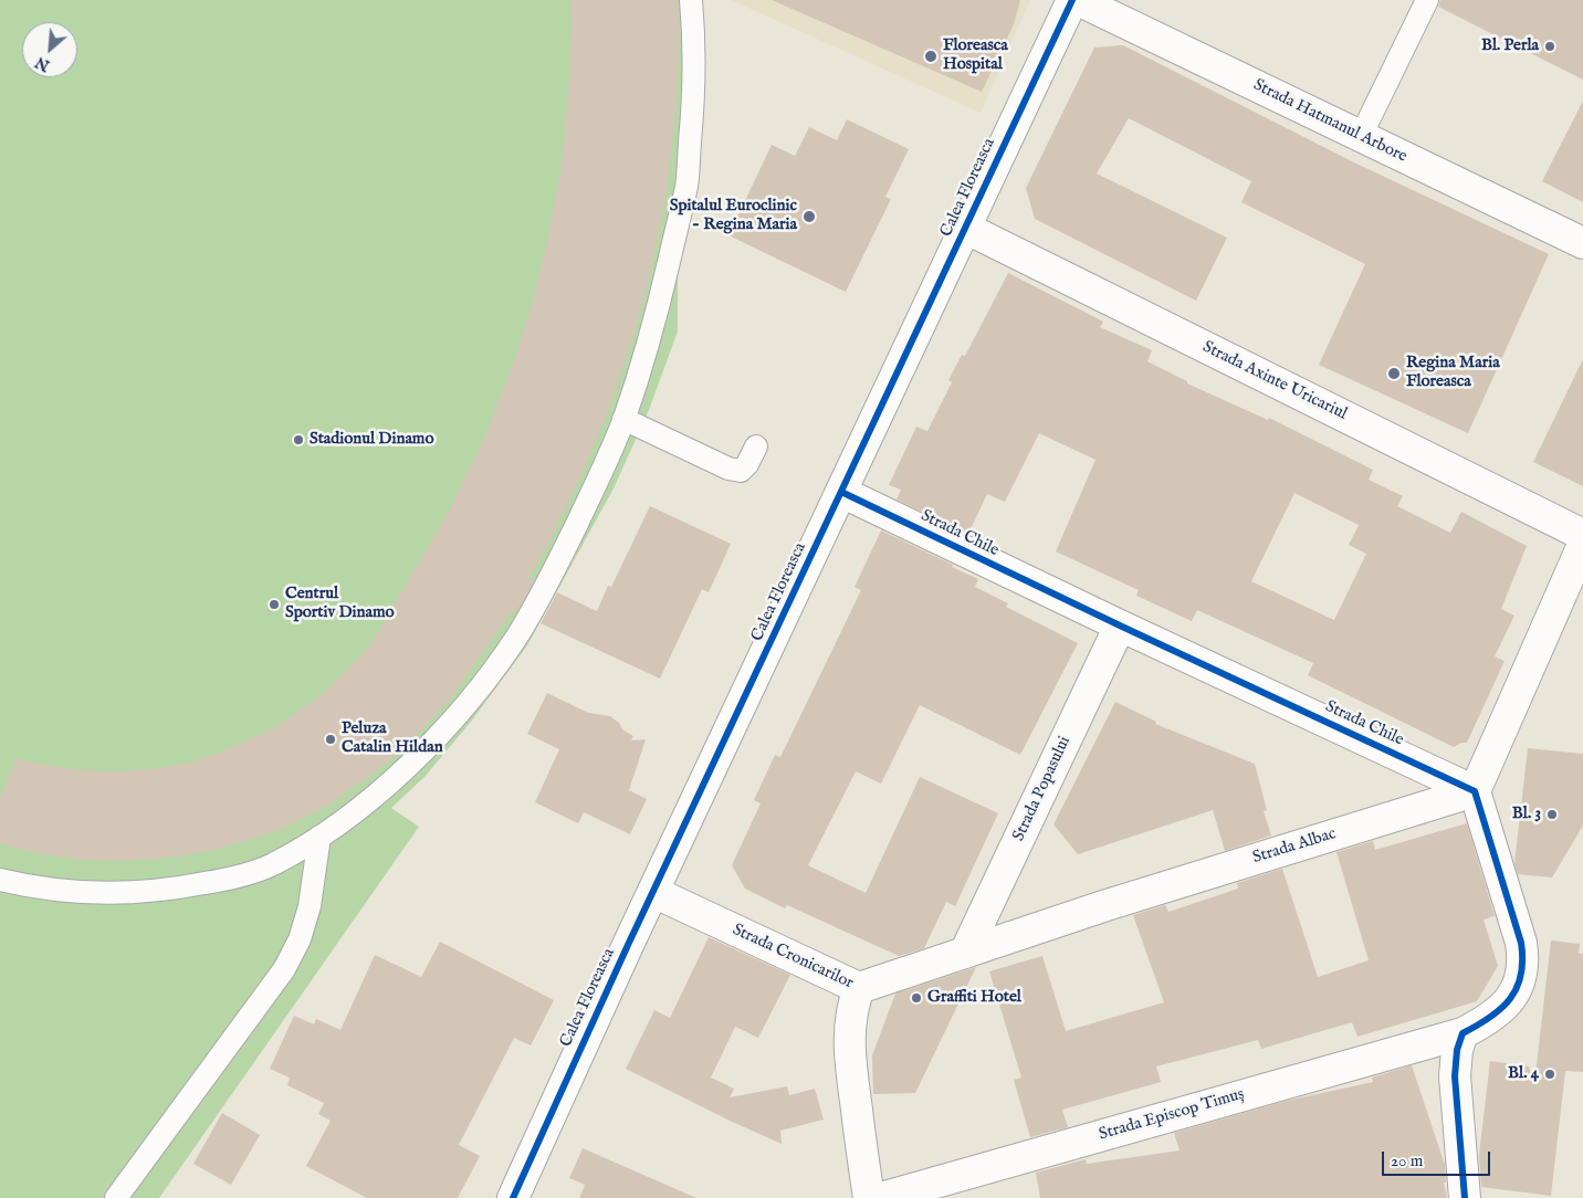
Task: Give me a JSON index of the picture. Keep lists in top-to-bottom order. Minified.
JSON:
{"streets":{"street":["Strada Hatmanul Arbore","Calea Floreasca","Strada Axinte Uricariul","Strada Chile","Strada Popasului","Strada Albac","Strada Cronicarilor","Strada Episcop Timuș"]},"crossings":[["Calea Floreasca","Strada Axinte Uricariul"],["Calea Floreasca","Strada Chile"],["Calea Floreasca","Strada Cronicarilor"],["Strada Chile","Strada Popasului"],["Strada Chile","Strada Albac"],["Strada Popasului","Strada Albac"],["Strada Albac","Strada Cronicarilor"]],"places":["Bl. Perla","Floreasca Hospital","Spitalul Euroclinic - Regina Maria","Regina Maria Floreasca","Stadionul Dinamo","Centrul Sportiv Dinamo","Peluza Catalin Hildan","Bl. 3","Graffiti Hotel","Bl. 4"],"scale_bar":"20 m","north":"bottom left"}
